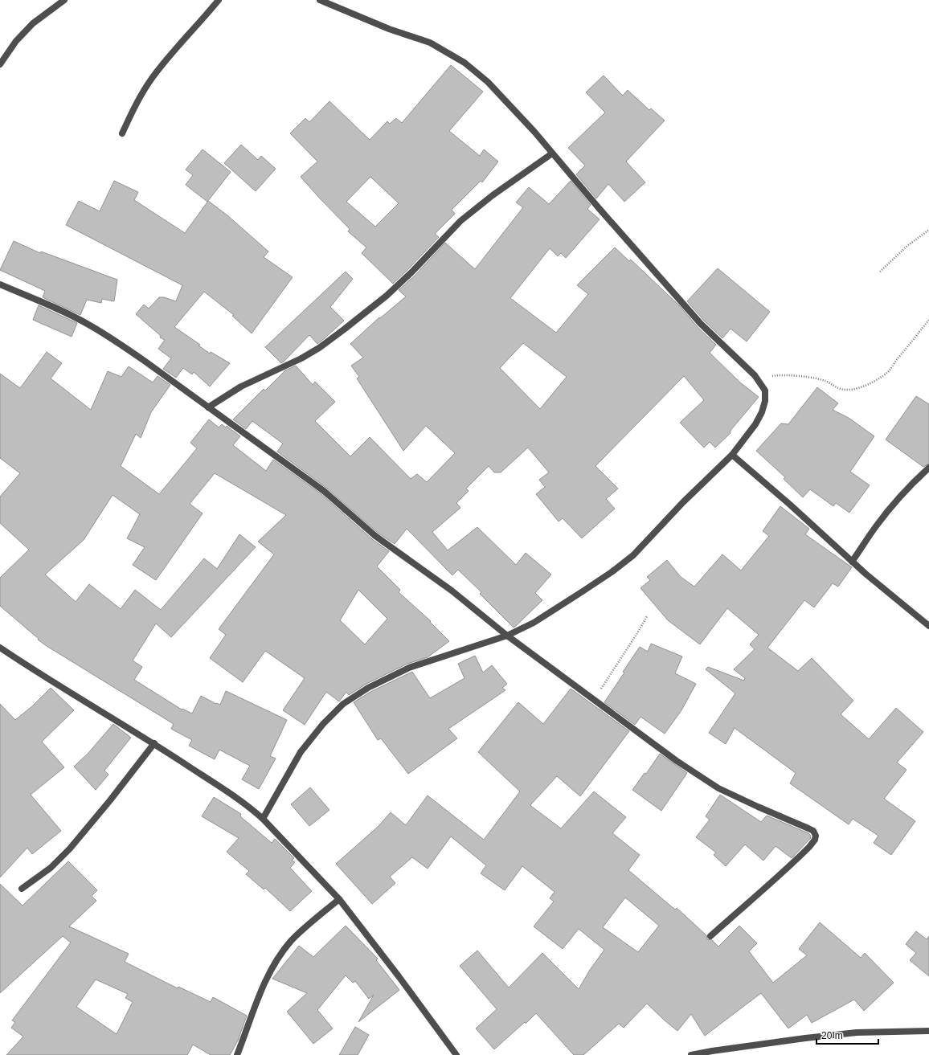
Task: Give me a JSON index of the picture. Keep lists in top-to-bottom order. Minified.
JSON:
{"scale_bar":"20 m"}
